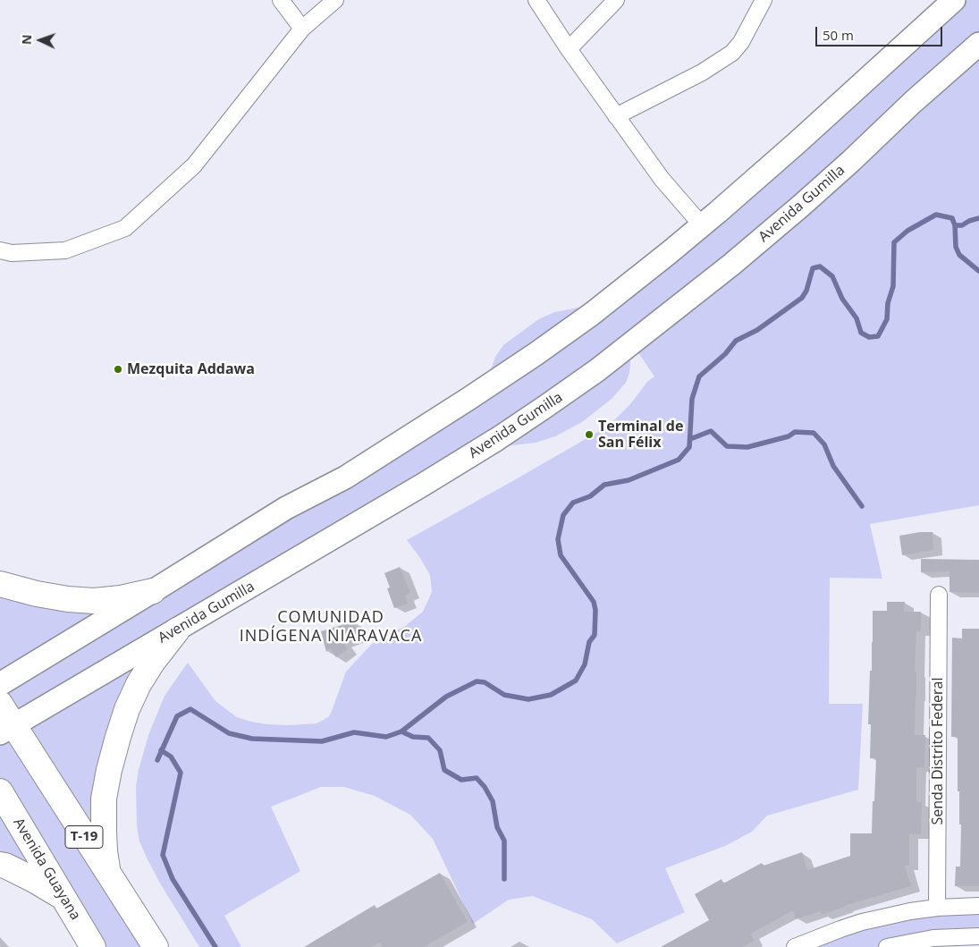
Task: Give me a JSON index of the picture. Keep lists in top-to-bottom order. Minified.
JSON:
{"streets":{"highway":["T-19","Avenida Guayana"],"main road":["Avenida Gumilla"],"street":["Senda Distrito Federal"]},"crossings":[["Avenida Gumilla","T-19"]],"districts":["COMUNIDAD INDÍGENA NIARAVACA"],"places":["Mezquita Addawa","Terminal de San Félix"],"scale_bar":"50 m","north":"left"}
